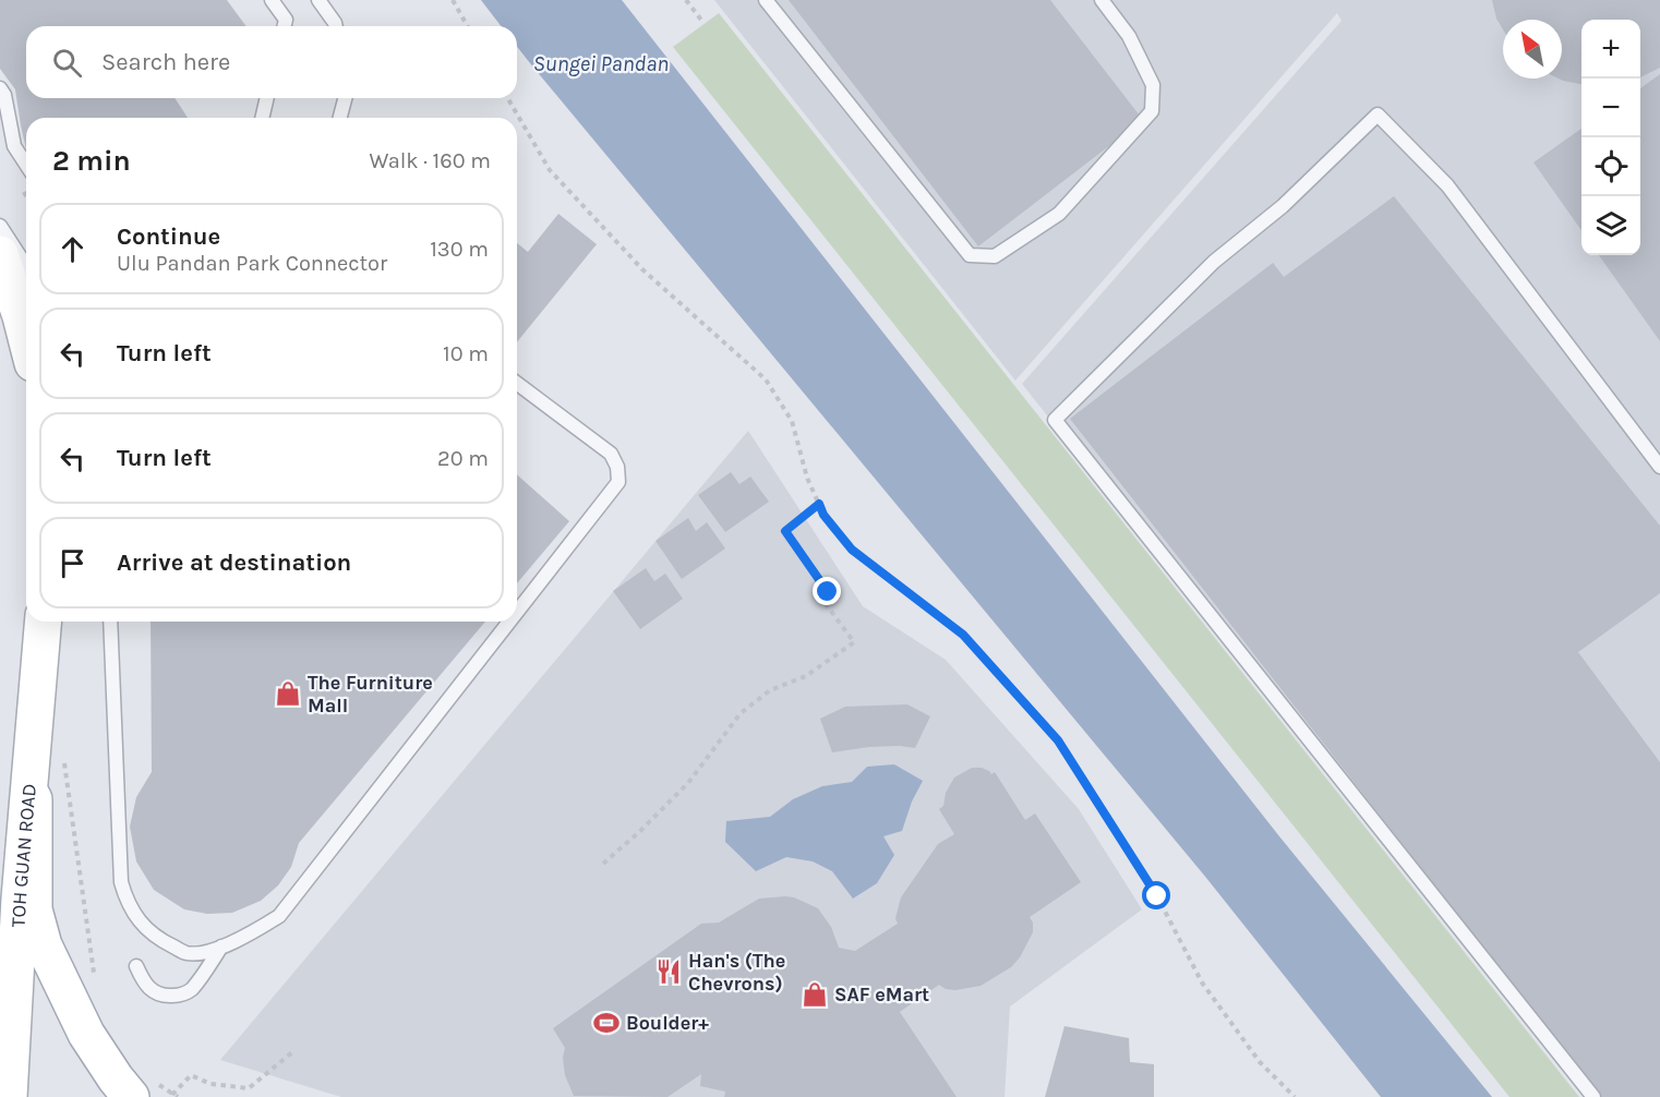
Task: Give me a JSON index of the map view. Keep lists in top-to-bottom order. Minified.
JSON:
{"streets":{"main road":["TOH GUAN ROAD"]},"water":["Sungei Pandan"],"places":{"shop":["The Furniture Mall","SAF eMart"],"restaurant":["Han's (The Chevrons)"],"sports":["Boulder+"]},"north":"top left","page":{"map_buttons":["+","−"],"search":"Search here","heading":["2 min","Walk · 160 m"],"list":[["Continue","Ulu Pandan Park Connector","130 m"],["Turn left","10 m"],["Turn left","20 m"],"Arrive at destination"]}}
